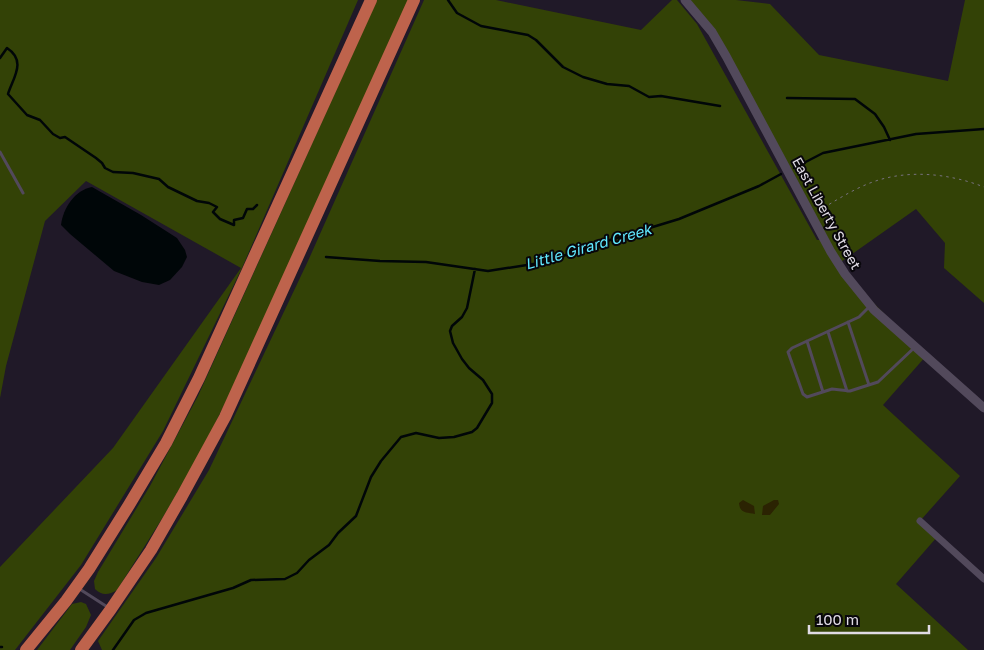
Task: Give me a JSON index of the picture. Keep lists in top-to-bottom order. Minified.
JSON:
{"streets":{"street":["East Liberty Street"]},"water":["Little Girard Creek"],"scale_bar":"100 m"}
